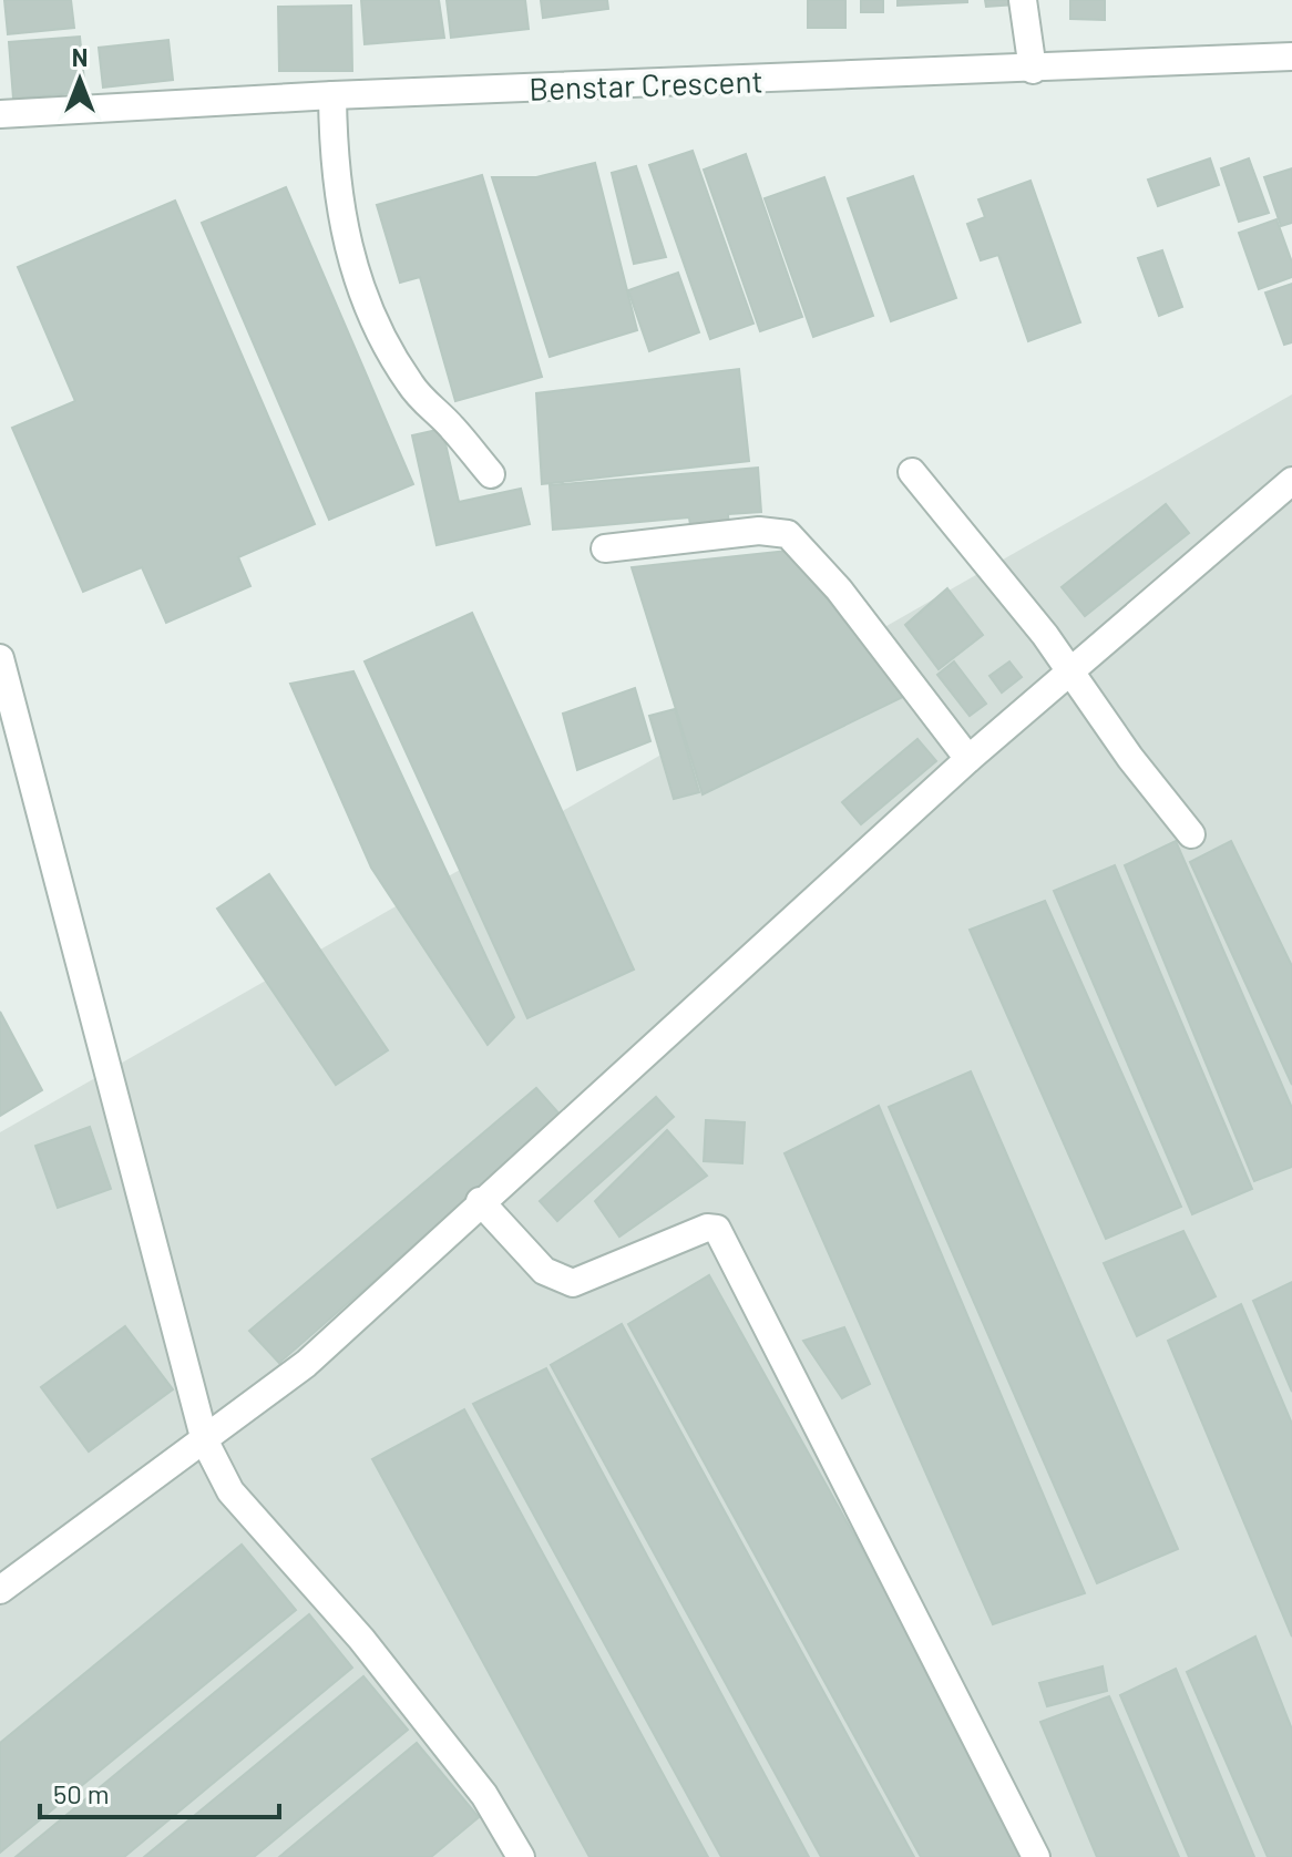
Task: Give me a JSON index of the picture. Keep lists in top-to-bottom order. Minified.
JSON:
{"streets":{"street":["Benstar Crescent"]},"scale_bar":"50 m","north":"top"}
